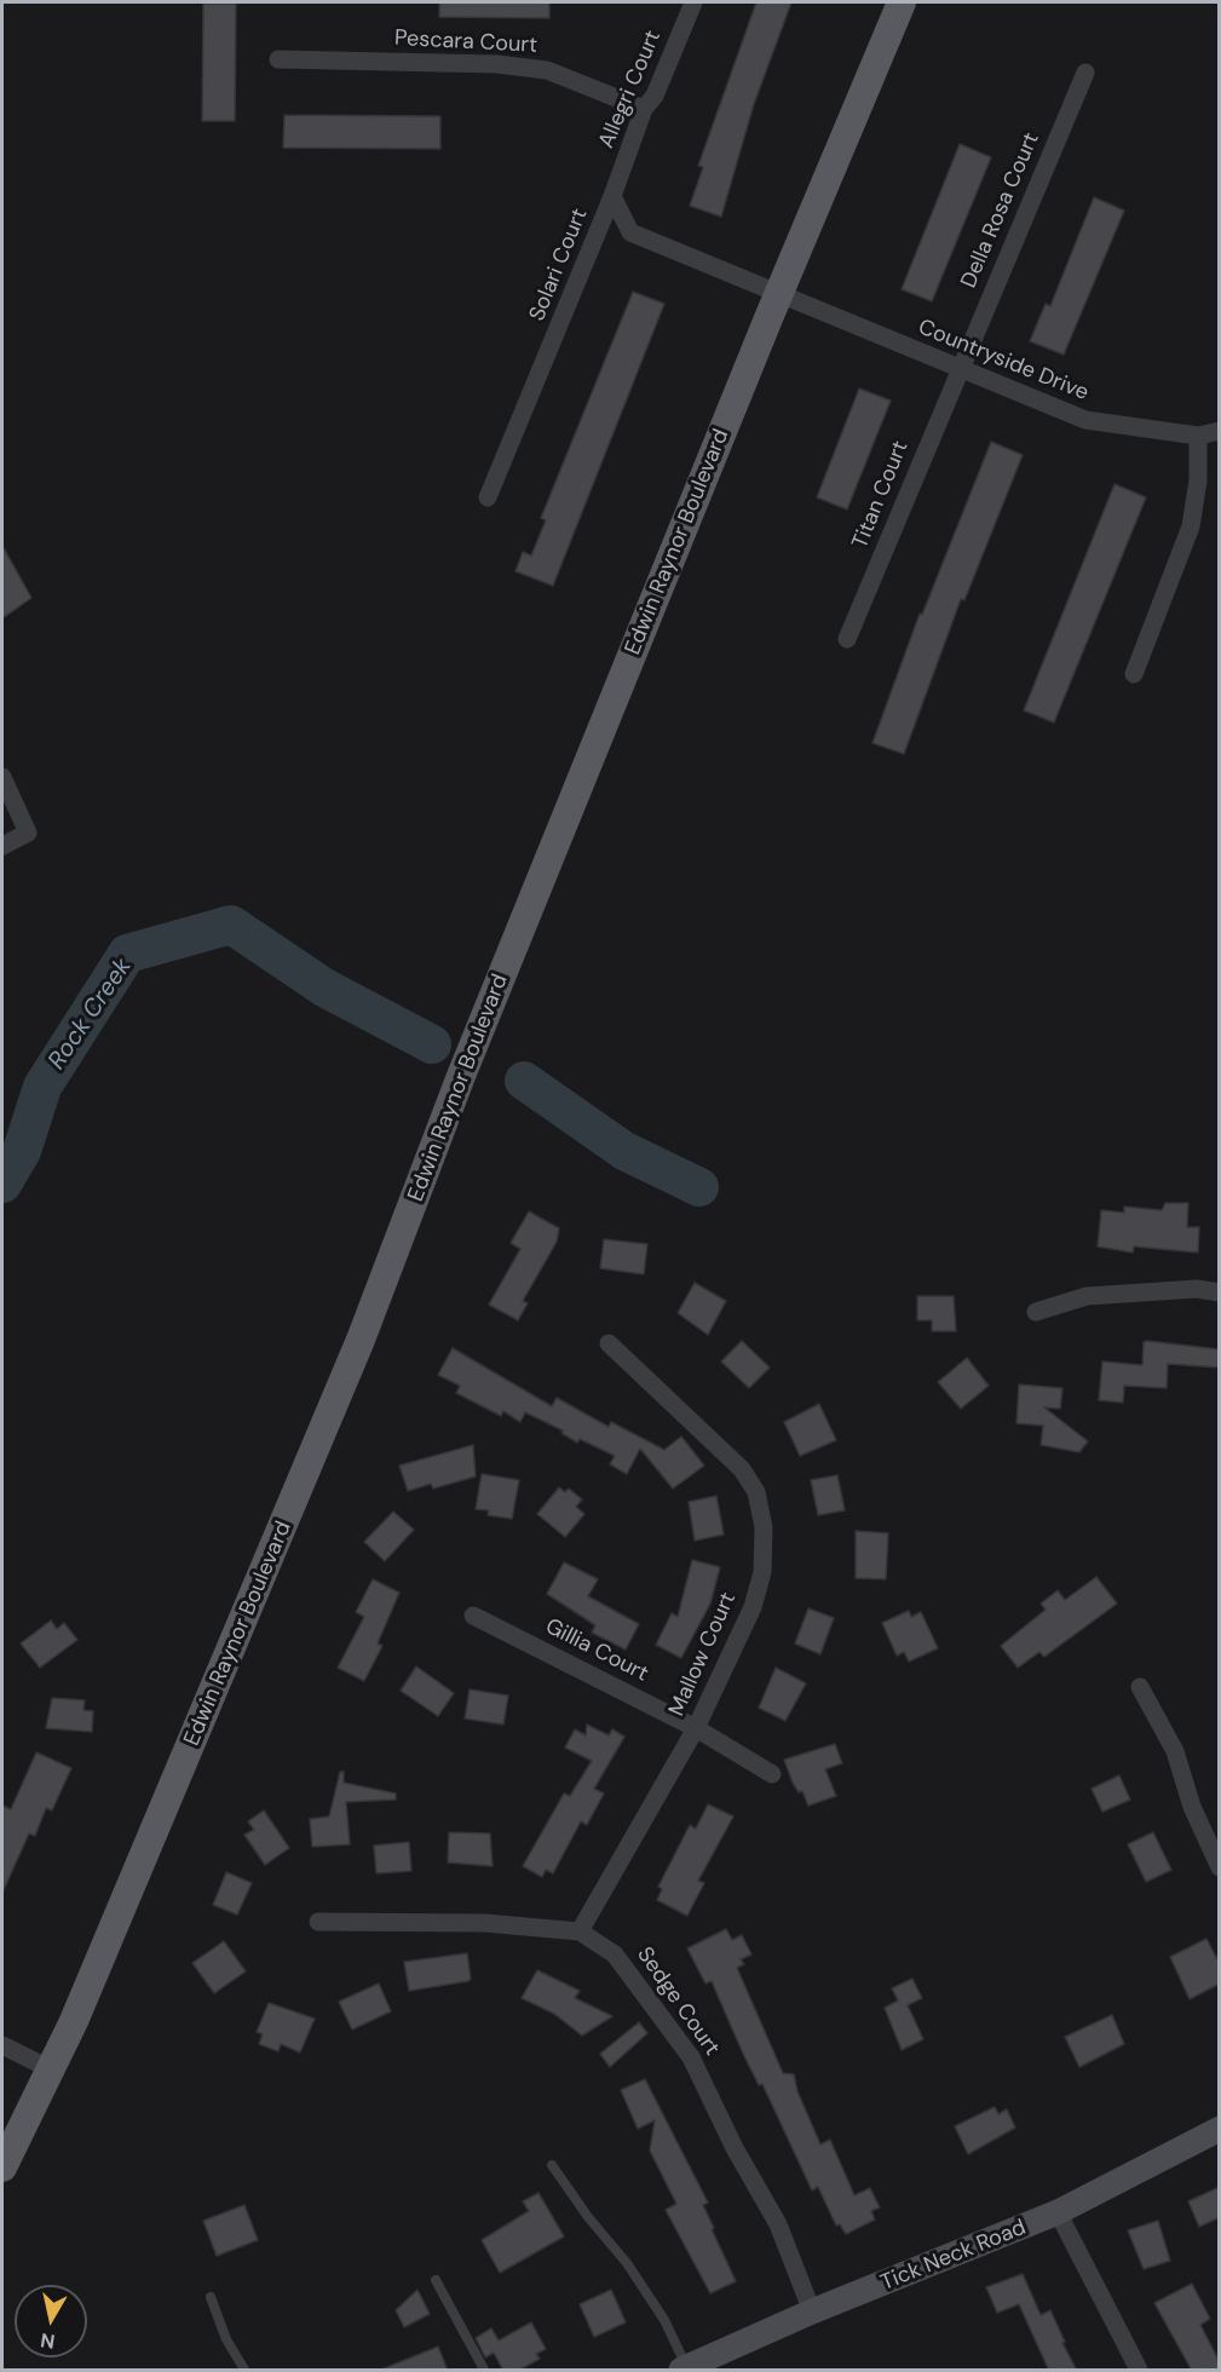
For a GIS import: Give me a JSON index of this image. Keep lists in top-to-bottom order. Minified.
{"streets":{"main road":["Edwin Raynor Boulevard"],"street":["Pescara Court","Allegri Court","Della Rosa Court","Solari Court","Countryside Drive","Titan Court","Gillia Court","Mallow Court","Sedge Court","Tick Neck Road"]},"crossings":[["Pescara Court","Allegri Court"],["Allegri Court","Solari Court"],["Della Rosa Court","Countryside Drive"],["Della Rosa Court","Titan Court"],["Solari Court","Countryside Drive"],["Solari Court","Edwin Raynor Boulevard"],["Countryside Drive","Titan Court"],["Countryside Drive","Edwin Raynor Boulevard"],["Gillia Court","Mallow Court"],["Mallow Court","Sedge Court"],["Sedge Court","Tick Neck Road"]],"water":["Rock Creek"],"north":"bottom"}
